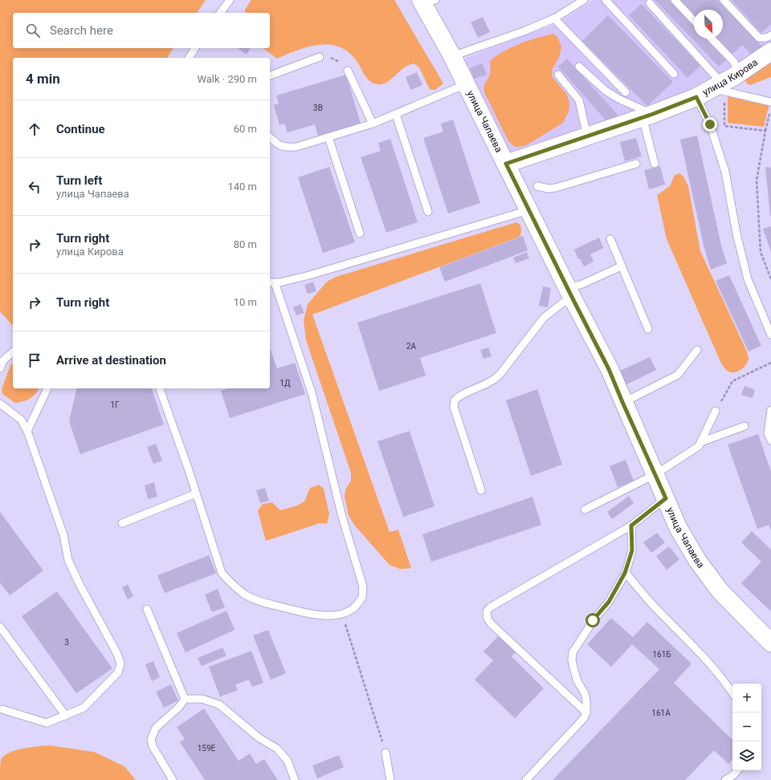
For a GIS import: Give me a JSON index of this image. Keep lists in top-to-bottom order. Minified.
{"streets":{"main road":["улица Кирова","улица Чапаева"]},"crossings":[["улица Кирова","улица Чапаева"]],"house_numbers":["3В","2А","1Д","1Г","3","161Б","161А","159Е"],"north":"bottom right","page":{"search":"Search here","heading":["4 min","Walk · 290 m"],"list":[["Continue","60 m"],["Turn left","улица Чапаева","140 m"],["Turn right","улица Кирова","80 m"],["Turn right","10 m"],"Arrive at destination"],"map_buttons":["+","−"]}}
